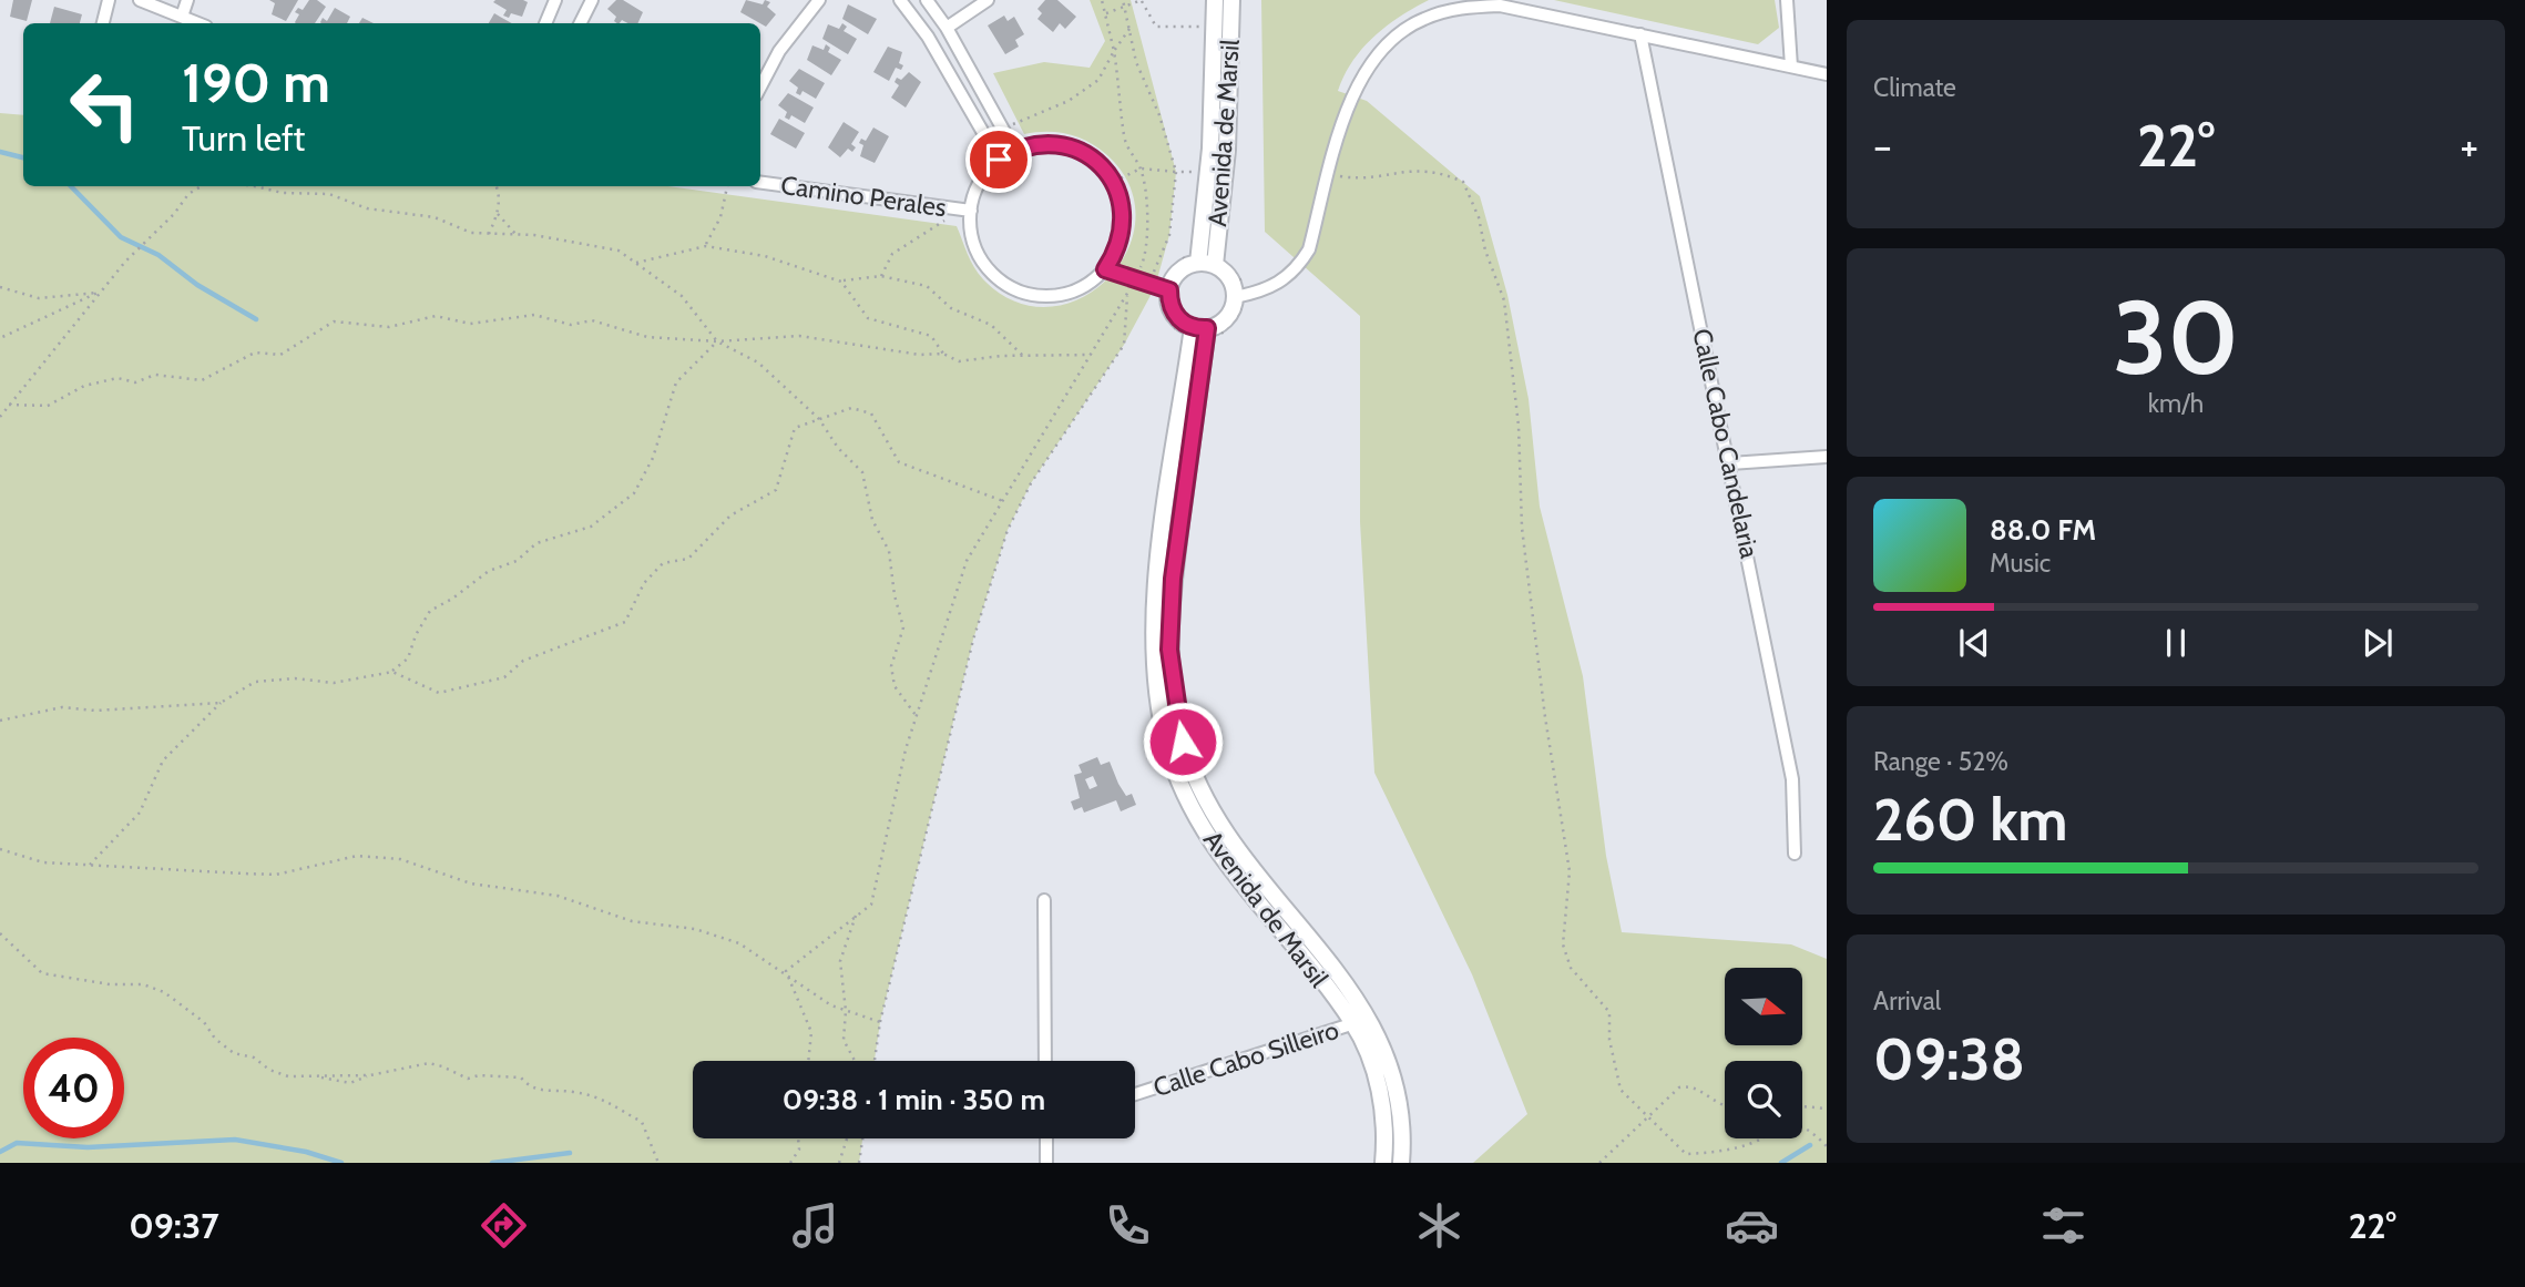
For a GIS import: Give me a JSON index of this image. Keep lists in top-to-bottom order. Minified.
{"streets":{"street":["Avenida de Marsil","Camino Perales","Calle Cabo Candelaria","Calle Cabo Silleiro"]},"crossings":[["Avenida de Marsil","Calle Cabo Silleiro"]],"north":"right","page":{"tile":["Climate",["30","km/h"],["Range · 52%","260 km"],["Arrival","09:38"]],"turn":["190 m","Turn left"],"heat":["−","22°","+"],"song":["88.0 FM","Music"],"limit":"40","trip":"09:38 · 1 min · 350 m","tabs":["09:37","22°"]}}
